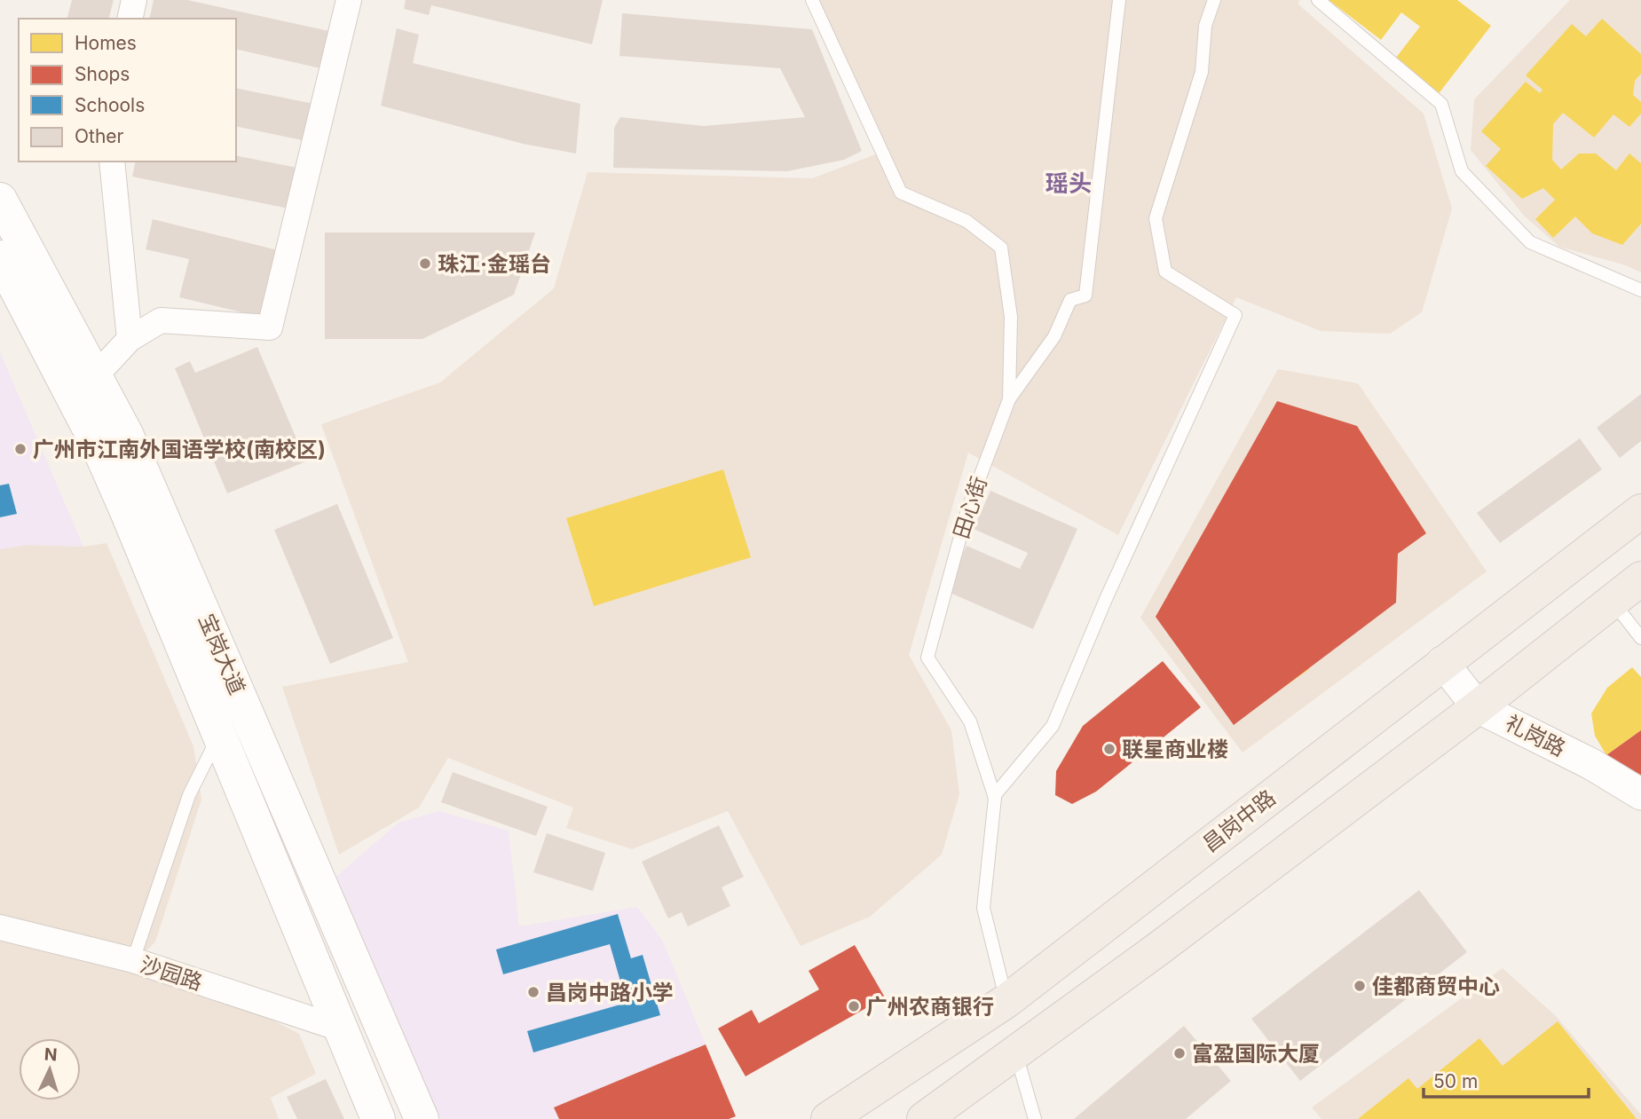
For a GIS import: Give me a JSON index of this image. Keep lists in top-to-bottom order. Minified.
{"streets":{"main road":["宝岗大道","昌岗中路"],"street":["礼岗路","沙园路"],"lane":["田心街"]},"crossings":[["田心街","昌岗中路"],["宝岗大道","沙园路"],["礼岗路","昌岗中路"]],"districts":["瑶头"],"places":["珠江·金瑶台","广州市江南外国语学校(南校区)","联星商业楼","佳都商贸中心","昌岗中路小学","广州农商银行","富盈国际大厦"],"legend":["Homes","Shops","Schools","Other"],"scale_bar":"50 m","north":"top"}
